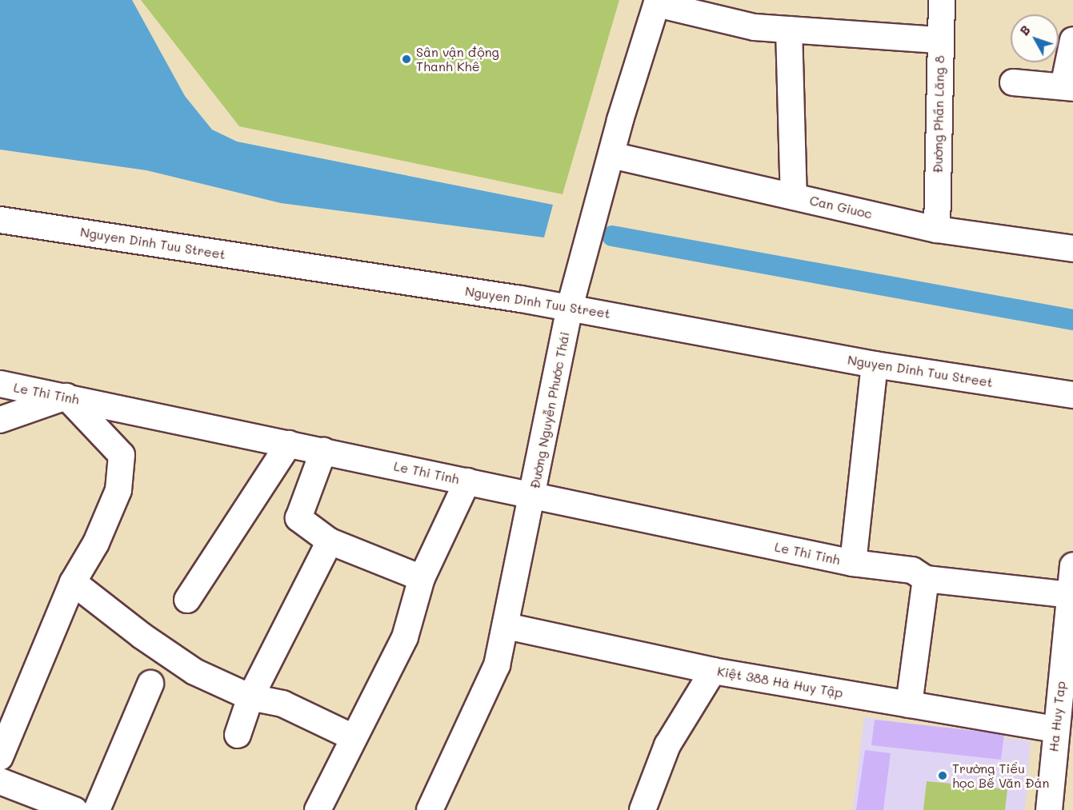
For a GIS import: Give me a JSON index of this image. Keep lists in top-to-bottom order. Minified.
{"streets":{"street":["Đường Phần Lăng 8","Can Giuoc","Nguyen Dinh Tuu Street","Le Thi Tinh","Đường Nguyễn Phước Thái","Kiệt 388 Hà Huy Tập","Ha Huy Tap"]},"crossings":[["Đường Phần Lăng 8","Can Giuoc"],["Đường Phần Lăng 8","Đường Nguyễn Phước Thái"],["Can Giuoc","Đường Nguyễn Phước Thái"],["Nguyen Dinh Tuu Street","Le Thi Tinh"],["Nguyen Dinh Tuu Street","Đường Nguyễn Phước Thái"],["Le Thi Tinh","Đường Nguyễn Phước Thái"],["Le Thi Tinh","Ha Huy Tap"],["Đường Nguyễn Phước Thái","Kiệt 388 Hà Huy Tập"],["Kiệt 388 Hà Huy Tập","Ha Huy Tap"]],"places":["Sân vận động Thanh Khê","Trường Tiểu học Bế Văn Đàn"],"north":"top left"}
